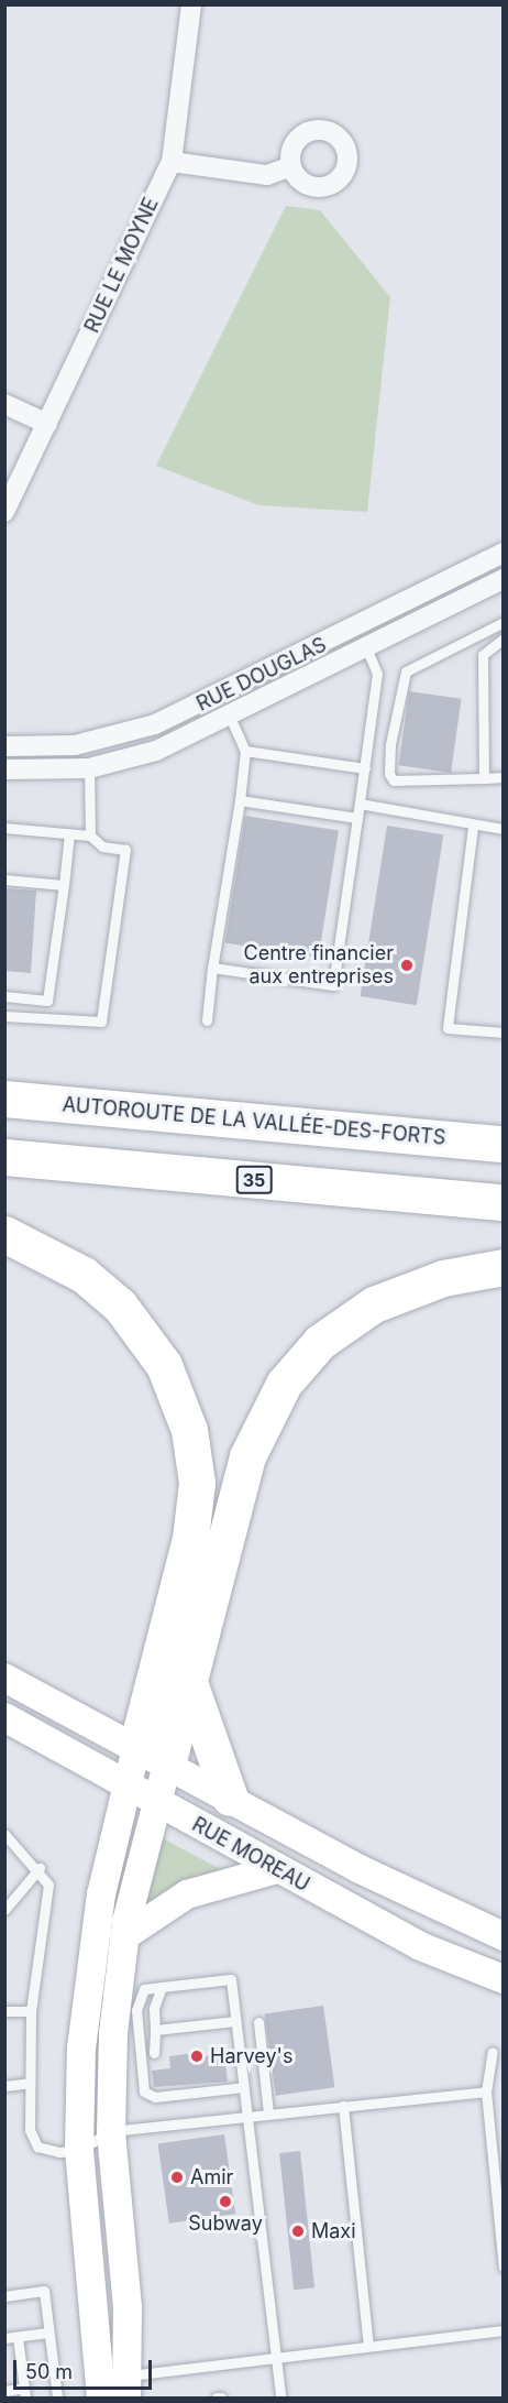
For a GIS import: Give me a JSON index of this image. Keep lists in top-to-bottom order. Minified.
{"streets":{"highway":["AUTOROUTE DE LA VALLÉE-DES-FORTS","35"],"street":["RUE LE MOYNE","RUE DOUGLAS","RUE MOREAU"]},"places":["Centre financier aux entreprises","Harvey's","Amir","Subway","Maxi"],"scale_bar":"50 m"}
